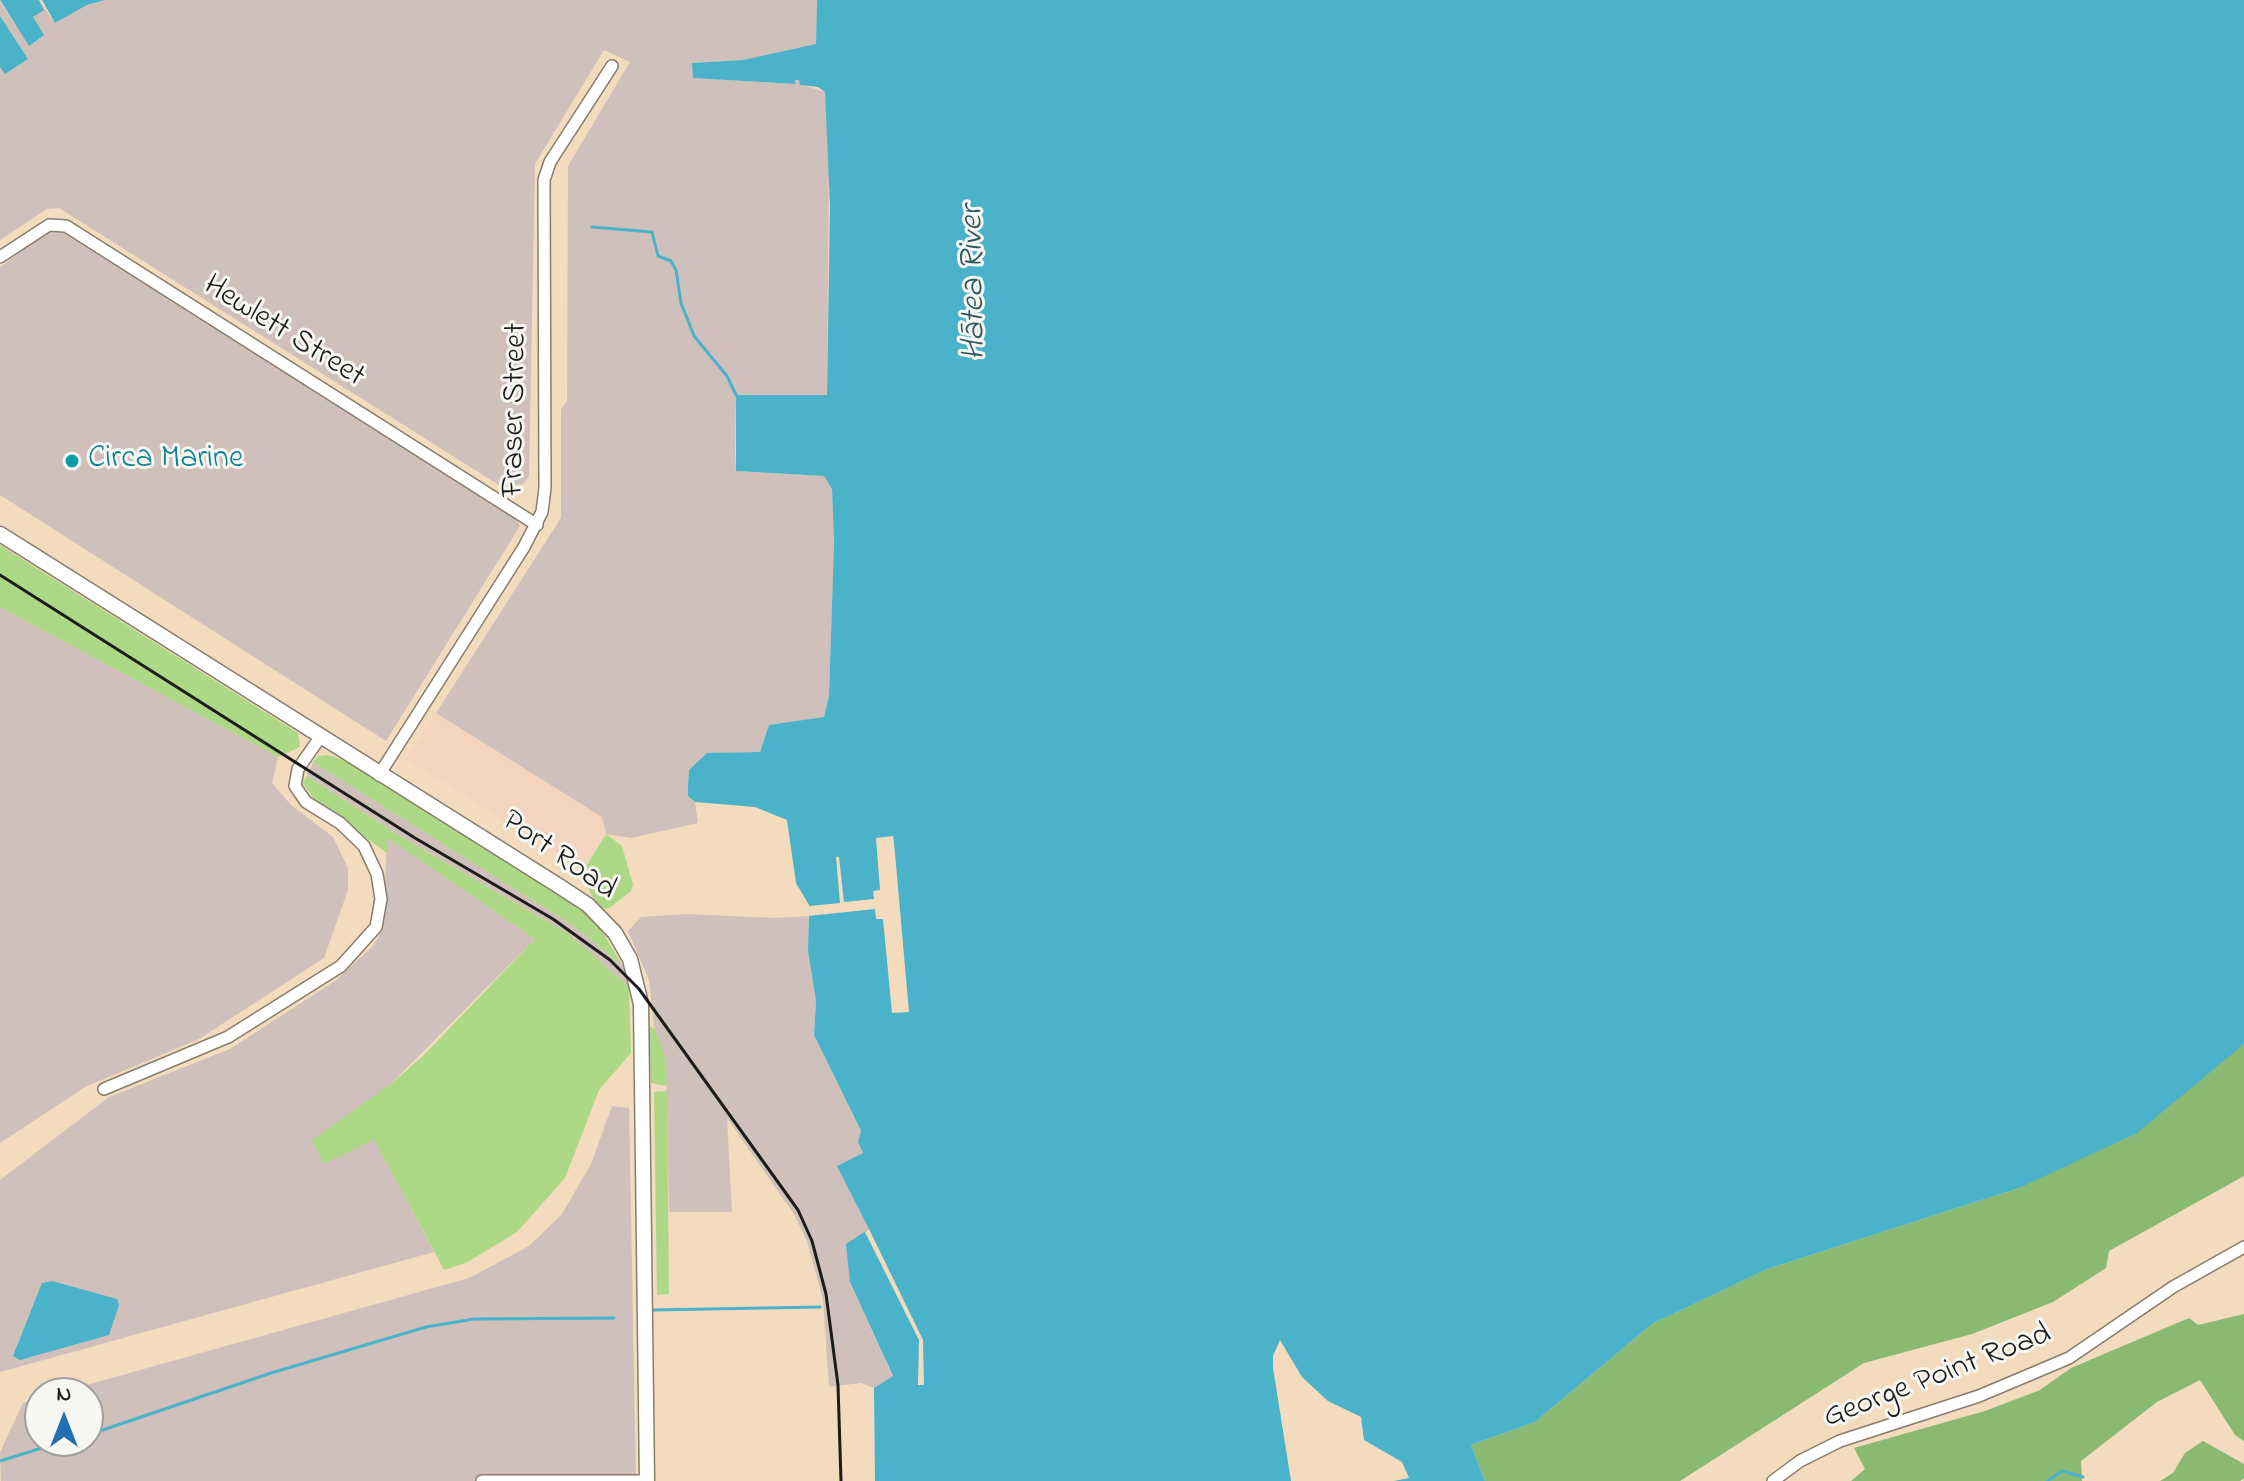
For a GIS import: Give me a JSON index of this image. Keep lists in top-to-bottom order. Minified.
{"streets":{"main road":["Port Road"],"street":["Hewlett Street","Fraser Street","George Point Road"]},"crossings":[["Hewlett Street","Fraser Street"],["Fraser Street","Port Road"]],"water":["Hātea River"],"places":["Circa Marine"],"north":"top"}
